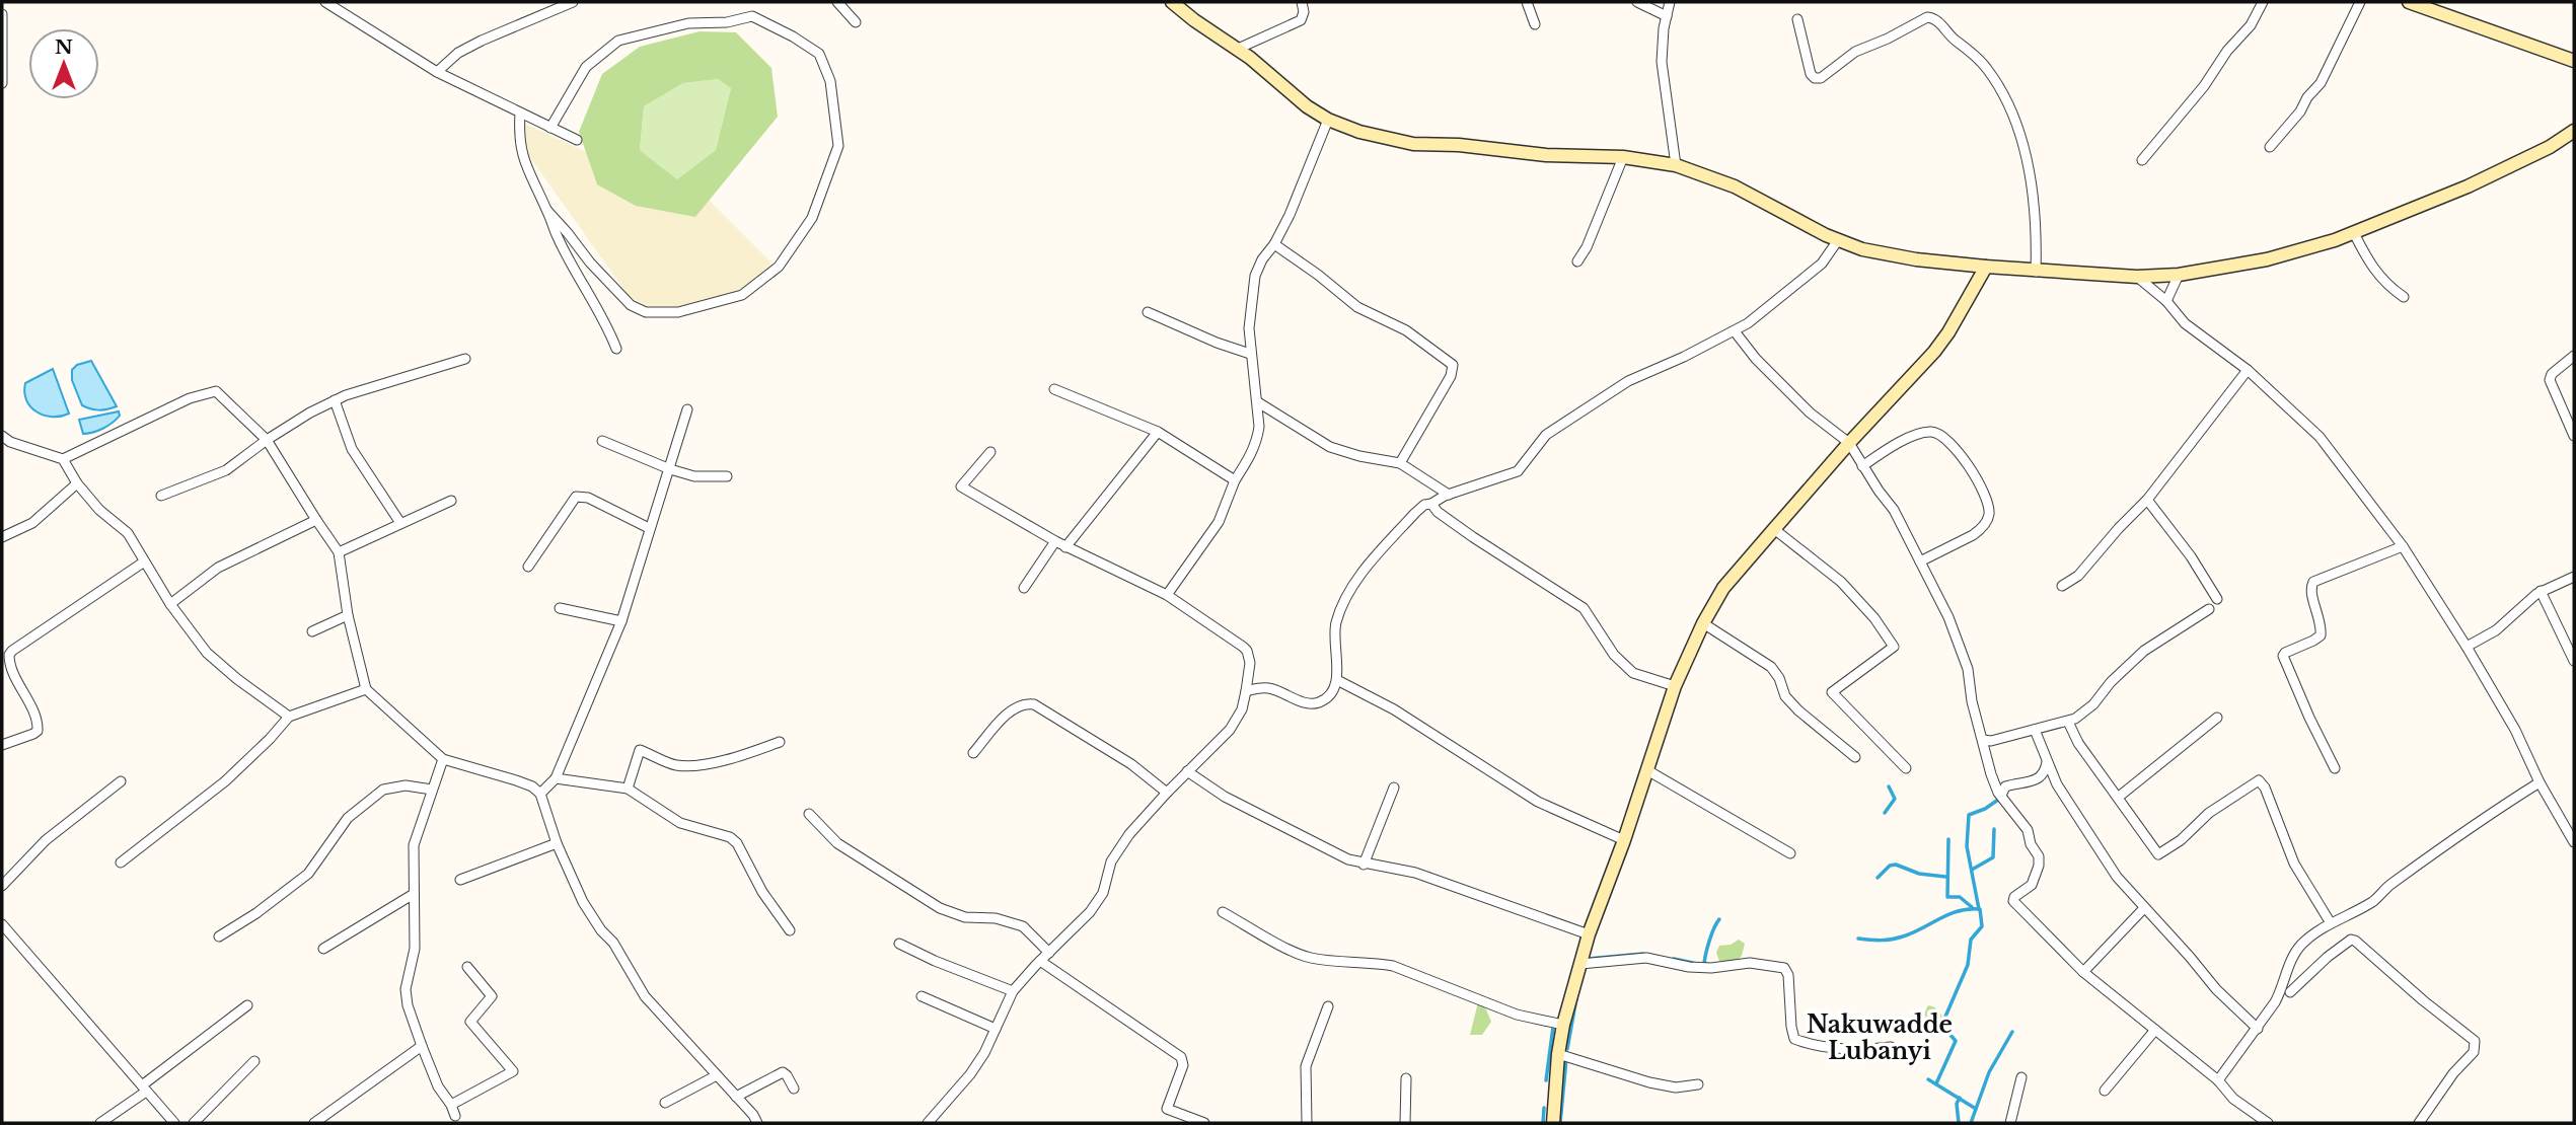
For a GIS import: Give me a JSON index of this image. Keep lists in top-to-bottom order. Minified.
{"districts":["Nakuwadde Lubanyi"],"north":"top"}
